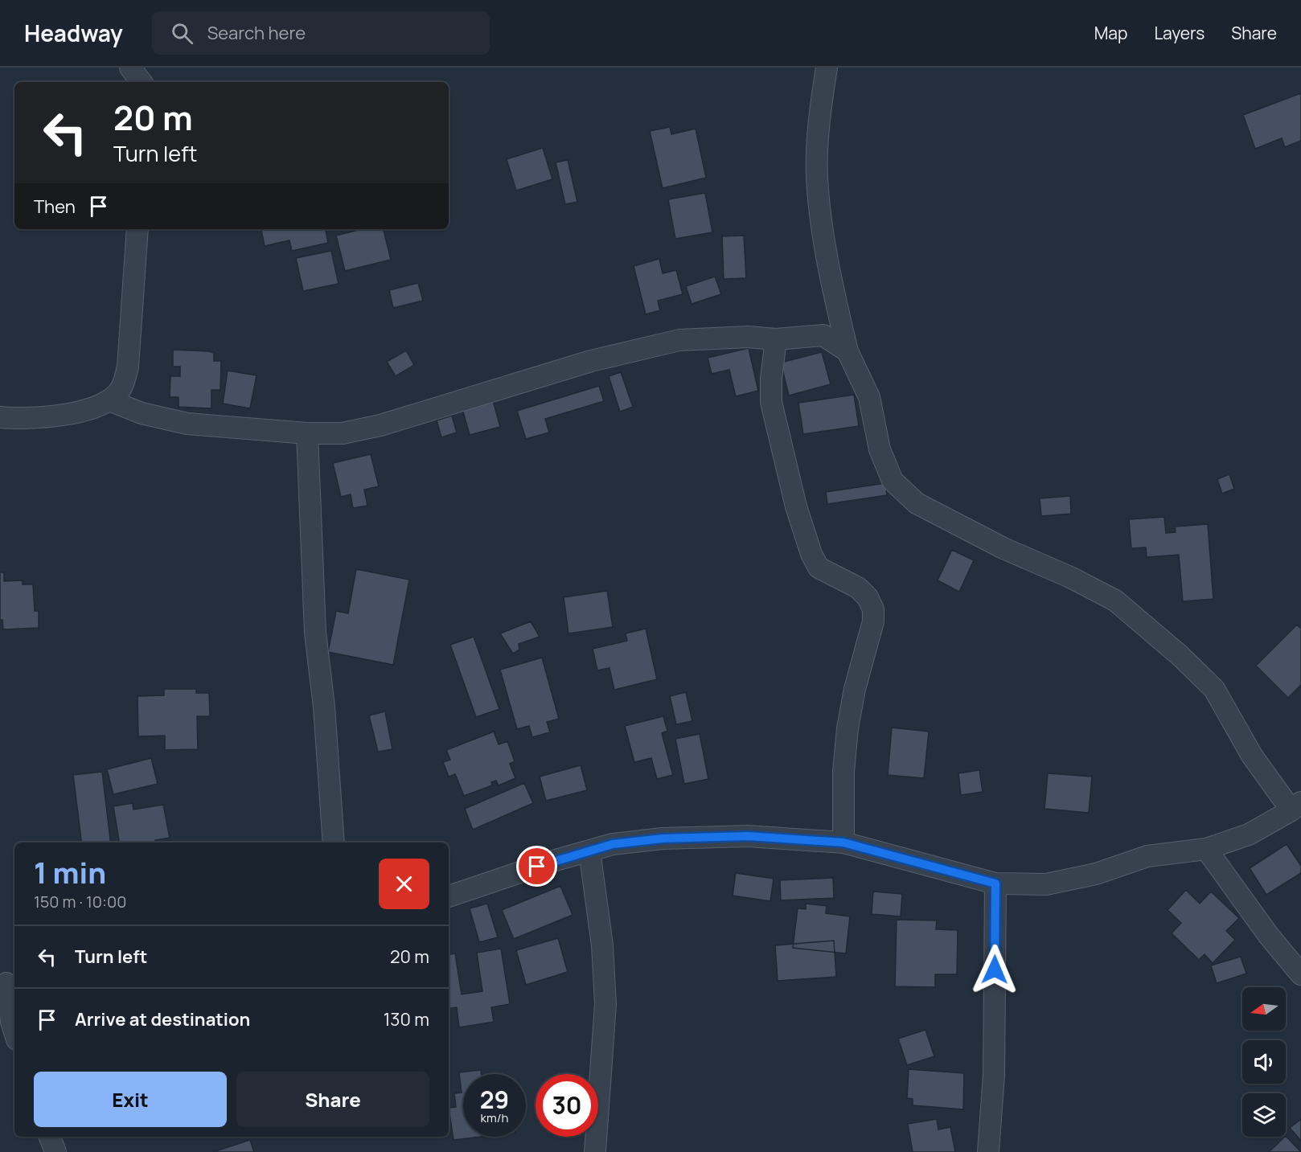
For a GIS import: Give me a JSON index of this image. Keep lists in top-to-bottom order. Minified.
{"north":"left","page":{"header":"Headway","search":"Search here","nav":["Map","Layers","Share"],"turn":["20 m","Turn left"],"then":"Then","heading":["1 min","150 m · 10:00"],"list":[{"name":"Turn left","value":"20 m"},{"name":"Arrive at destination","value":"130 m"}],"buttons":["Exit","Share"],"speed":"29 km/h","limit":"30"}}
